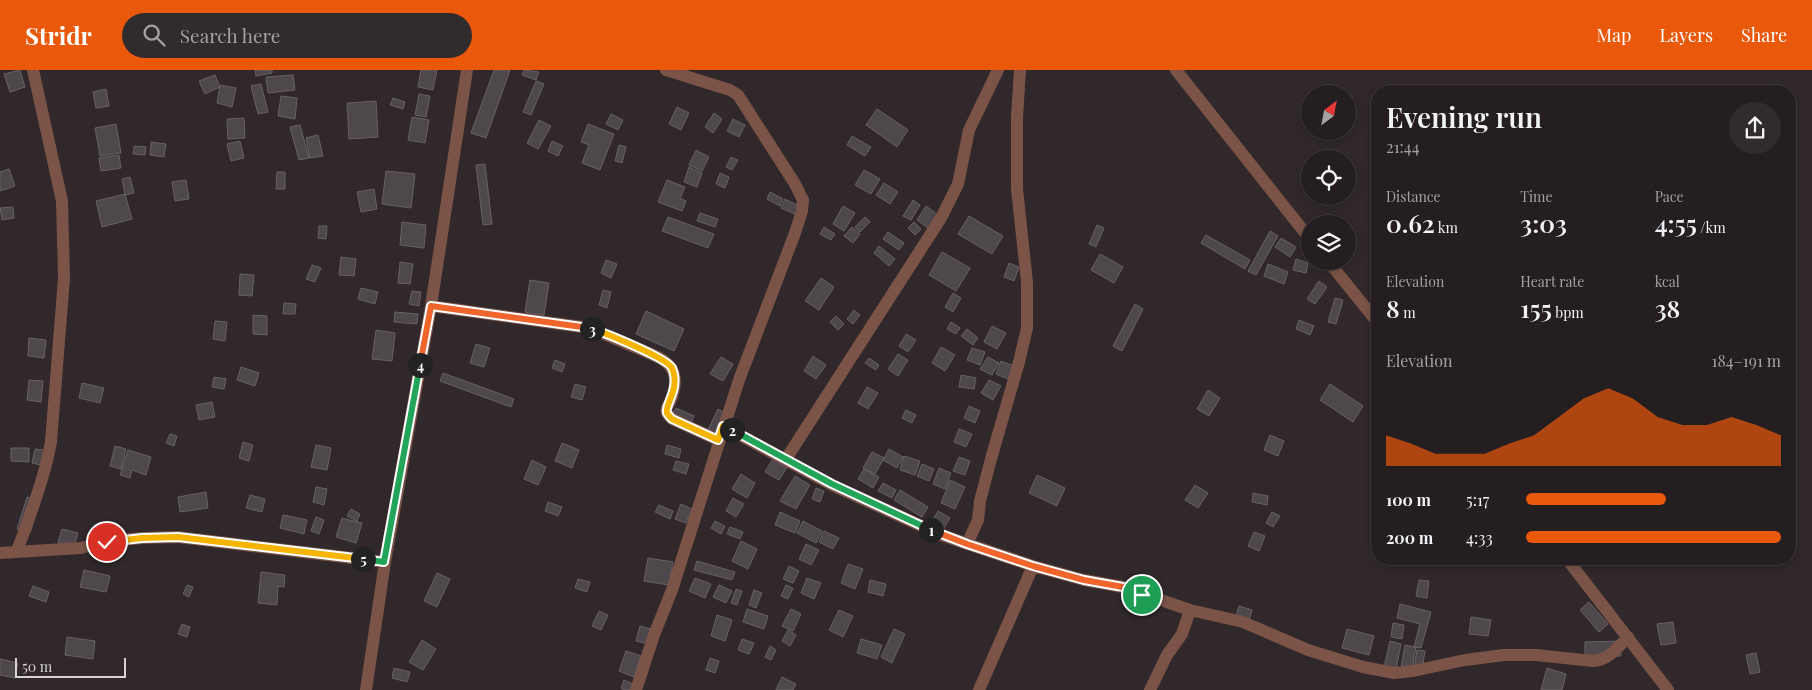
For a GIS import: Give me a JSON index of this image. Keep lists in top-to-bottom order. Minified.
{"scale_bar":"50 m","north":"top right","page":{"header":"Stridr","search":"Search here","nav":["Map","Layers","Share"],"heading":["Evening run","21:44"],"stats":[["Distance","0.62 km"],["Time","3:03"],["Pace","4:55 /km"],["Elevation","8 m"],["Heart rate","155 bpm"],["kcal","38"]],"pins":["3","4","2","1","5"],"chart":["Elevation","184–191 m"],"list":[{"name":"100 m","note":"5:17"},{"name":"200 m","note":"4:33"}],"scale":"50 m"}}
